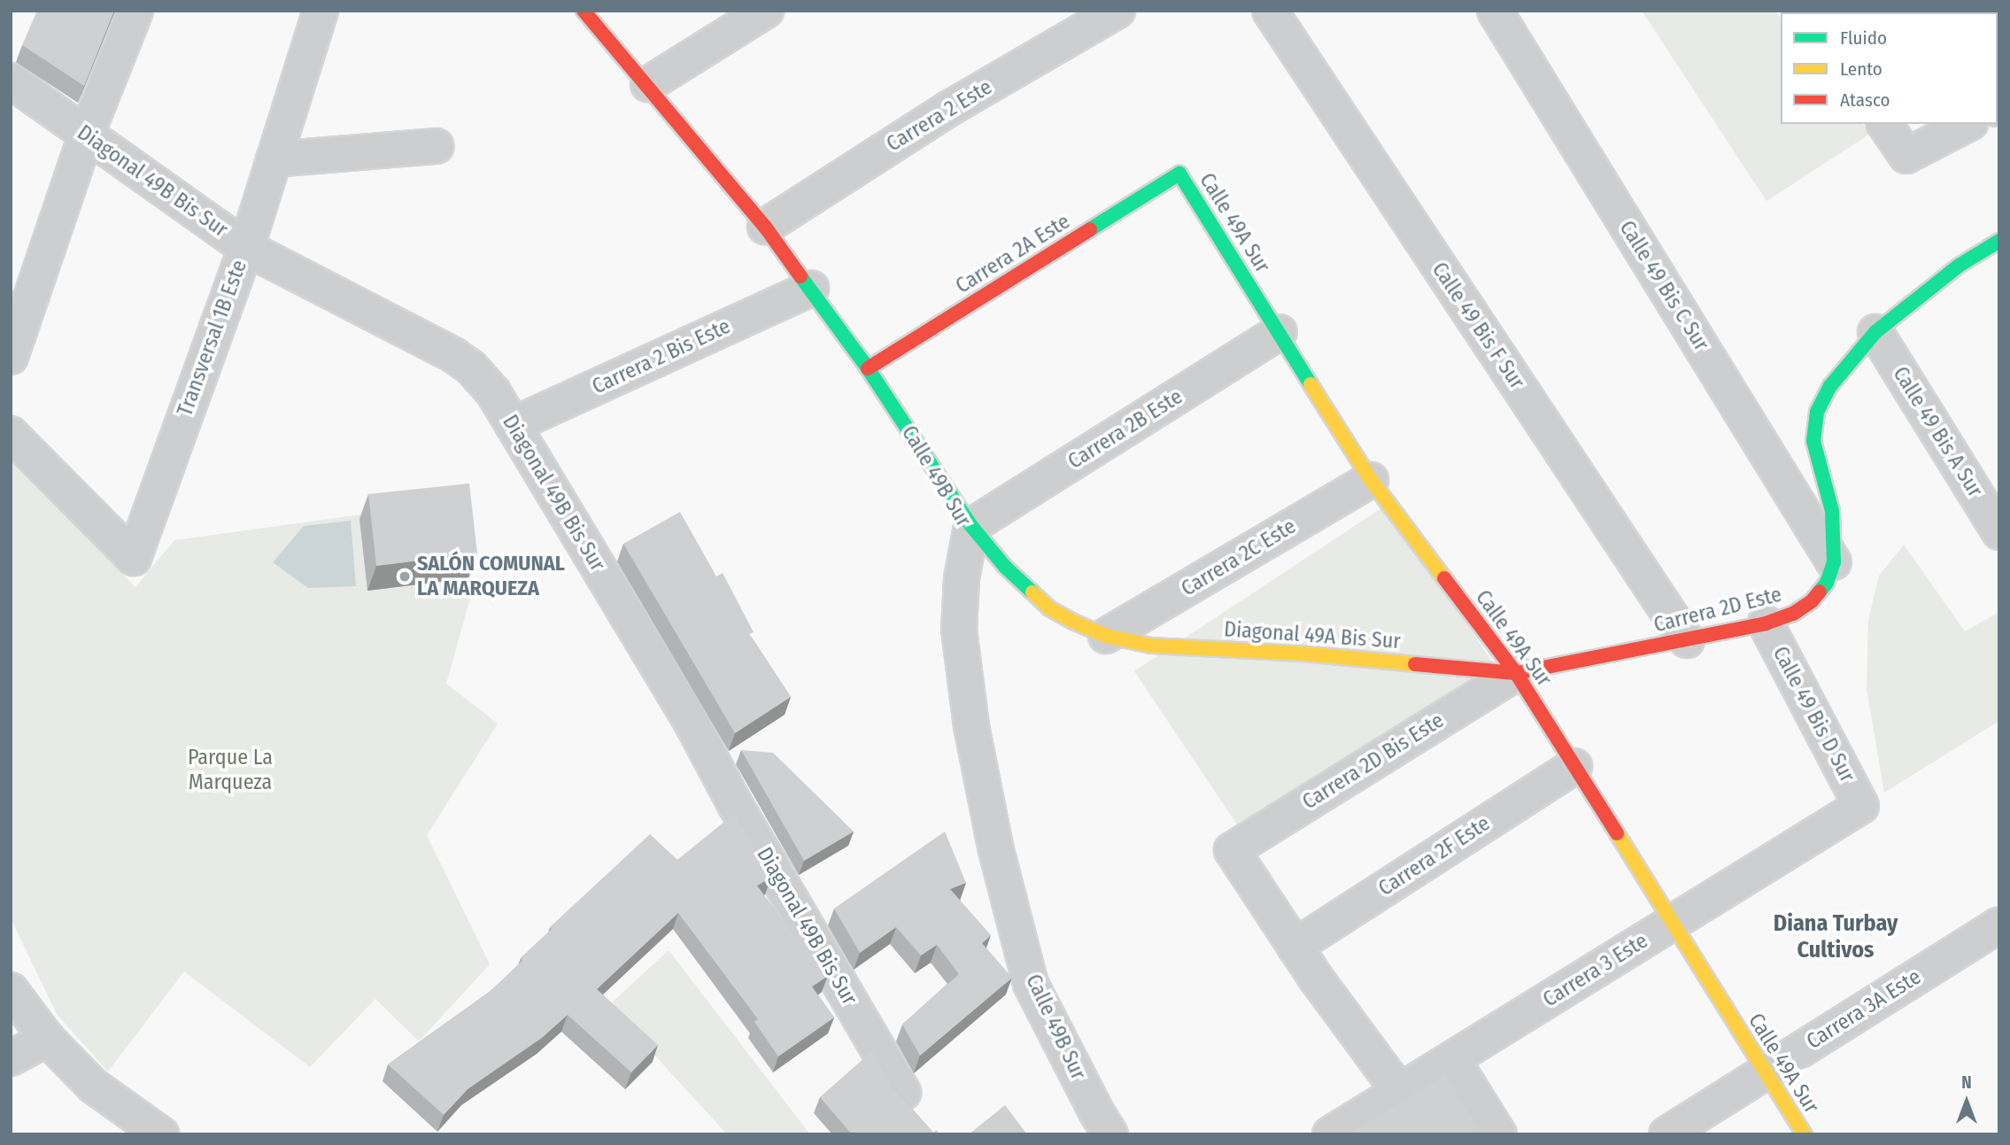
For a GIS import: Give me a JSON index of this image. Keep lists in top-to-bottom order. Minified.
{"streets":{"street":["Carrera 2 Este","Diagonal 49B Bis Sur","Calle 49A Sur","Carrera 2A Este","Calle 49 Bis C Sur","Calle 49 Bis F Sur","Transversal 1B Este","Carrera 2 Bis Este","Carrera 2B Este","Calle 49 Bis A Sur","Calle 49B Sur","Carrera 2C Este","Carrera 2D Este","Diagonal 49A Bis Sur","Calle 49 Bis D Sur","Carrera 2D Bis Este","Carrera 2F Este","Carrera 3 Este","Carrera 3A Este"]},"crossings":[["Carrera 2 Este","Calle 49B Sur"],["Diagonal 49B Bis Sur","Transversal 1B Este"],["Diagonal 49B Bis Sur","Carrera 2 Bis Este"],["Calle 49A Sur","Carrera 2A Este"],["Calle 49A Sur","Carrera 2B Este"],["Calle 49A Sur","Carrera 2C Este"],["Calle 49A Sur","Carrera 2D Este"],["Calle 49A Sur","Diagonal 49A Bis Sur"],["Calle 49A Sur","Carrera 2D Bis Este"],["Calle 49A Sur","Carrera 2F Este"],["Calle 49A Sur","Carrera 3 Este"],["Calle 49A Sur","Carrera 3A Este"],["Carrera 2A Este","Calle 49B Sur"],["Calle 49 Bis C Sur","Carrera 2D Este"],["Calle 49 Bis F Sur","Carrera 2D Este"],["Carrera 2 Bis Este","Calle 49B Sur"],["Carrera 2B Este","Calle 49B Sur"],["Carrera 2B Este","Diagonal 49A Bis Sur"],["Calle 49 Bis A Sur","Carrera 2D Este"],["Calle 49B Sur","Diagonal 49A Bis Sur"],["Carrera 2C Este","Diagonal 49A Bis Sur"],["Carrera 2D Este","Diagonal 49A Bis Sur"],["Carrera 2D Este","Calle 49 Bis D Sur"],["Carrera 2D Este","Carrera 2D Bis Este"],["Diagonal 49A Bis Sur","Carrera 2D Bis Este"],["Calle 49 Bis D Sur","Carrera 3 Este"],["Carrera 2D Bis Este","Carrera 2F Este"]],"districts":["Diana Turbay Cultivos"],"parks":["Parque La Marqueza"],"places":["SALÓN COMUNAL LA MARQUEZA"],"legend":["Fluido","Lento","Atasco"],"north":"top"}
